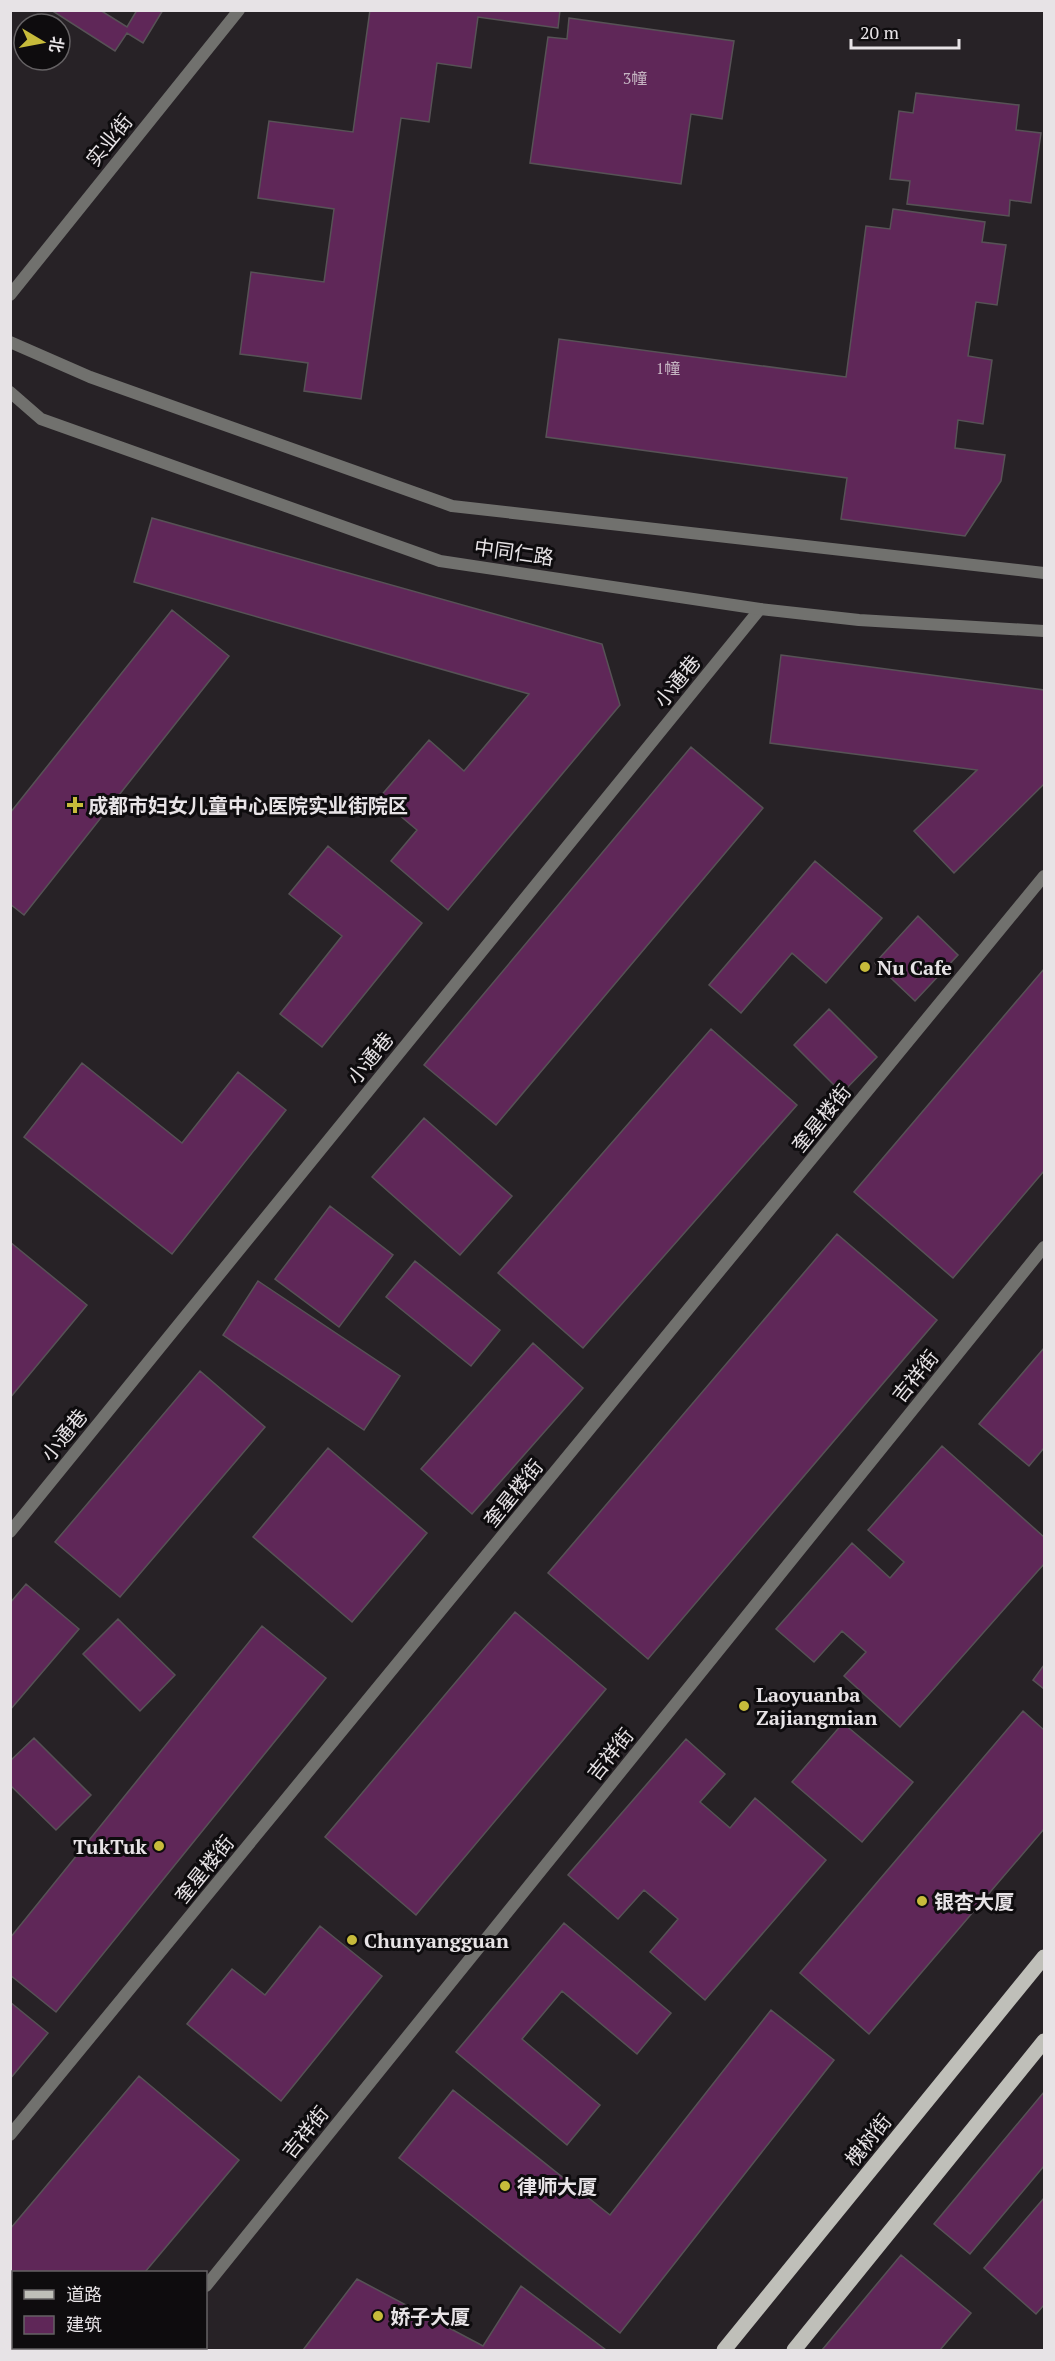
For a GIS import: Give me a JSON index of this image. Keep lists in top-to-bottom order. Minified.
{"streets":{"main road":["槐树街"],"street":["实业街","中同仁路","小通巷","奎星楼街","吉祥街"]},"crossings":[["中同仁路","小通巷"]],"places":{"health":["成都市妇女儿童中心医院实业街院区"],"other":["Nu Cafe","Laoyuanba Zajiangmian","TukTuk","银杏大厦","Chunyangguan","律师大厦","娇子大厦"]},"house_numbers":["3幢","1幢"],"legend":["道路","建筑"],"scale_bar":"20 m","north":"right"}
